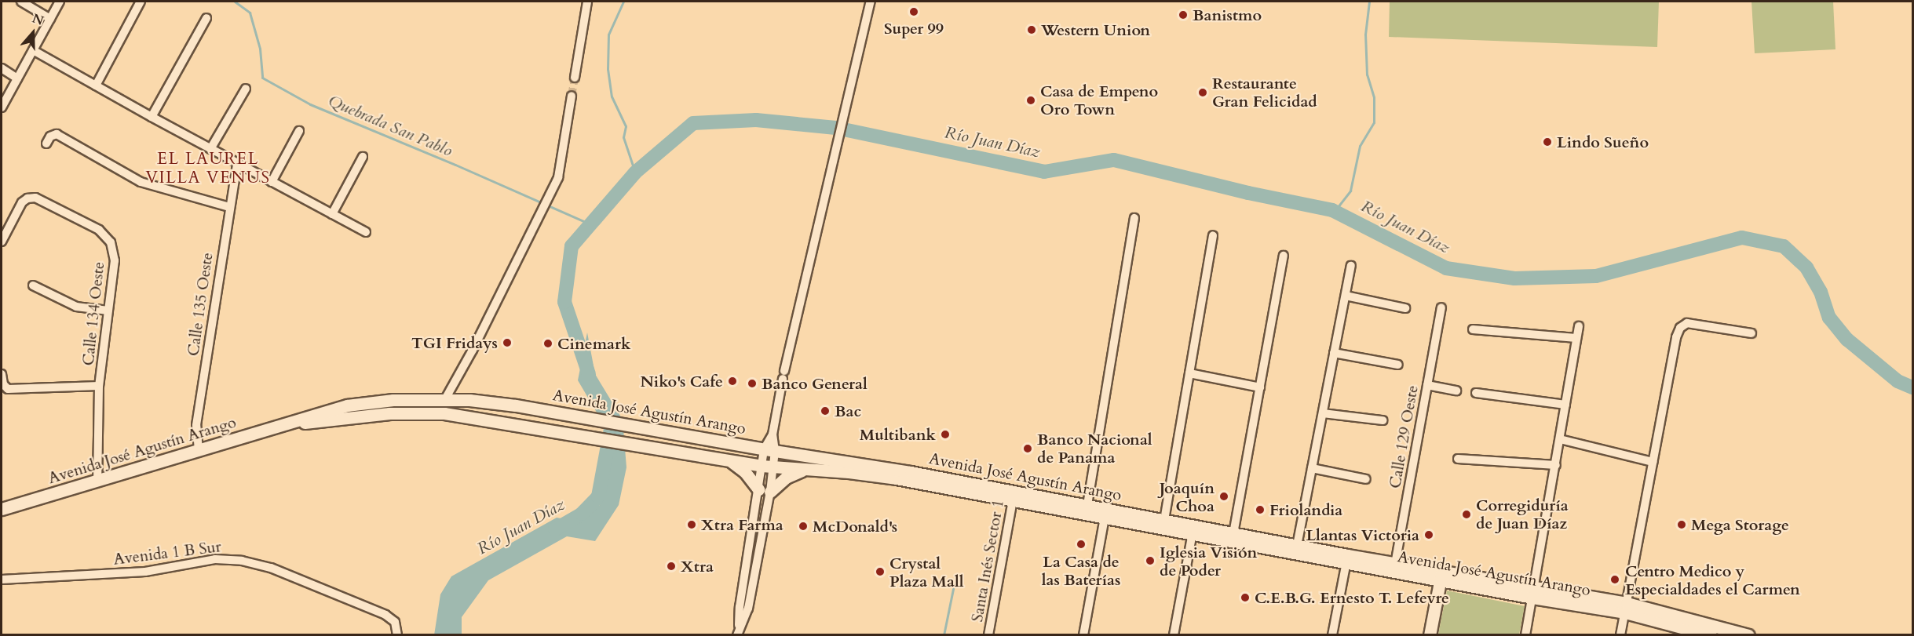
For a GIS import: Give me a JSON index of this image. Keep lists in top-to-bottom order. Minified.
{"streets":{"main road":["Avenida José Agustín Arango"],"street":["Calle 135 Oeste","Calle 134 Oeste","Calle 129 Oeste","Avenida 1 B Sur","Santa Inés Sector 1"]},"crossings":[["Calle 135 Oeste","Avenida José Agustín Arango"],["Calle 134 Oeste","Avenida José Agustín Arango"],["Avenida José Agustín Arango","Calle 129 Oeste"],["Avenida José Agustín Arango","Santa Inés Sector 1"]],"districts":["EL LAUREL VILLA VENUS"],"water":["Quebrada San Pablo","Río Juan Díaz"],"places":["Super 99","Banistmo","Western Union","Restaurante Gran Felicidad","Casa de Empeno Oro Town","Lindo Sueño","TGI Fridays","Cinemark","Niko's Cafe","Banco General","Bac","Multibank","Banco Nacional de Panama","Joaquín Choa","Friolandia","Corregiduría de Juan Díaz","Xtra Farma","Mega Storage","McDonald's","Llantas Victoria","La Casa de las Baterías","Iglesia Visión de Poder","Xtra","Crystal Plaza Mall","Centro Medico y Especialdades el Carmen","C.E.B.G. Ernesto T. Lefevre"],"north":"top"}
